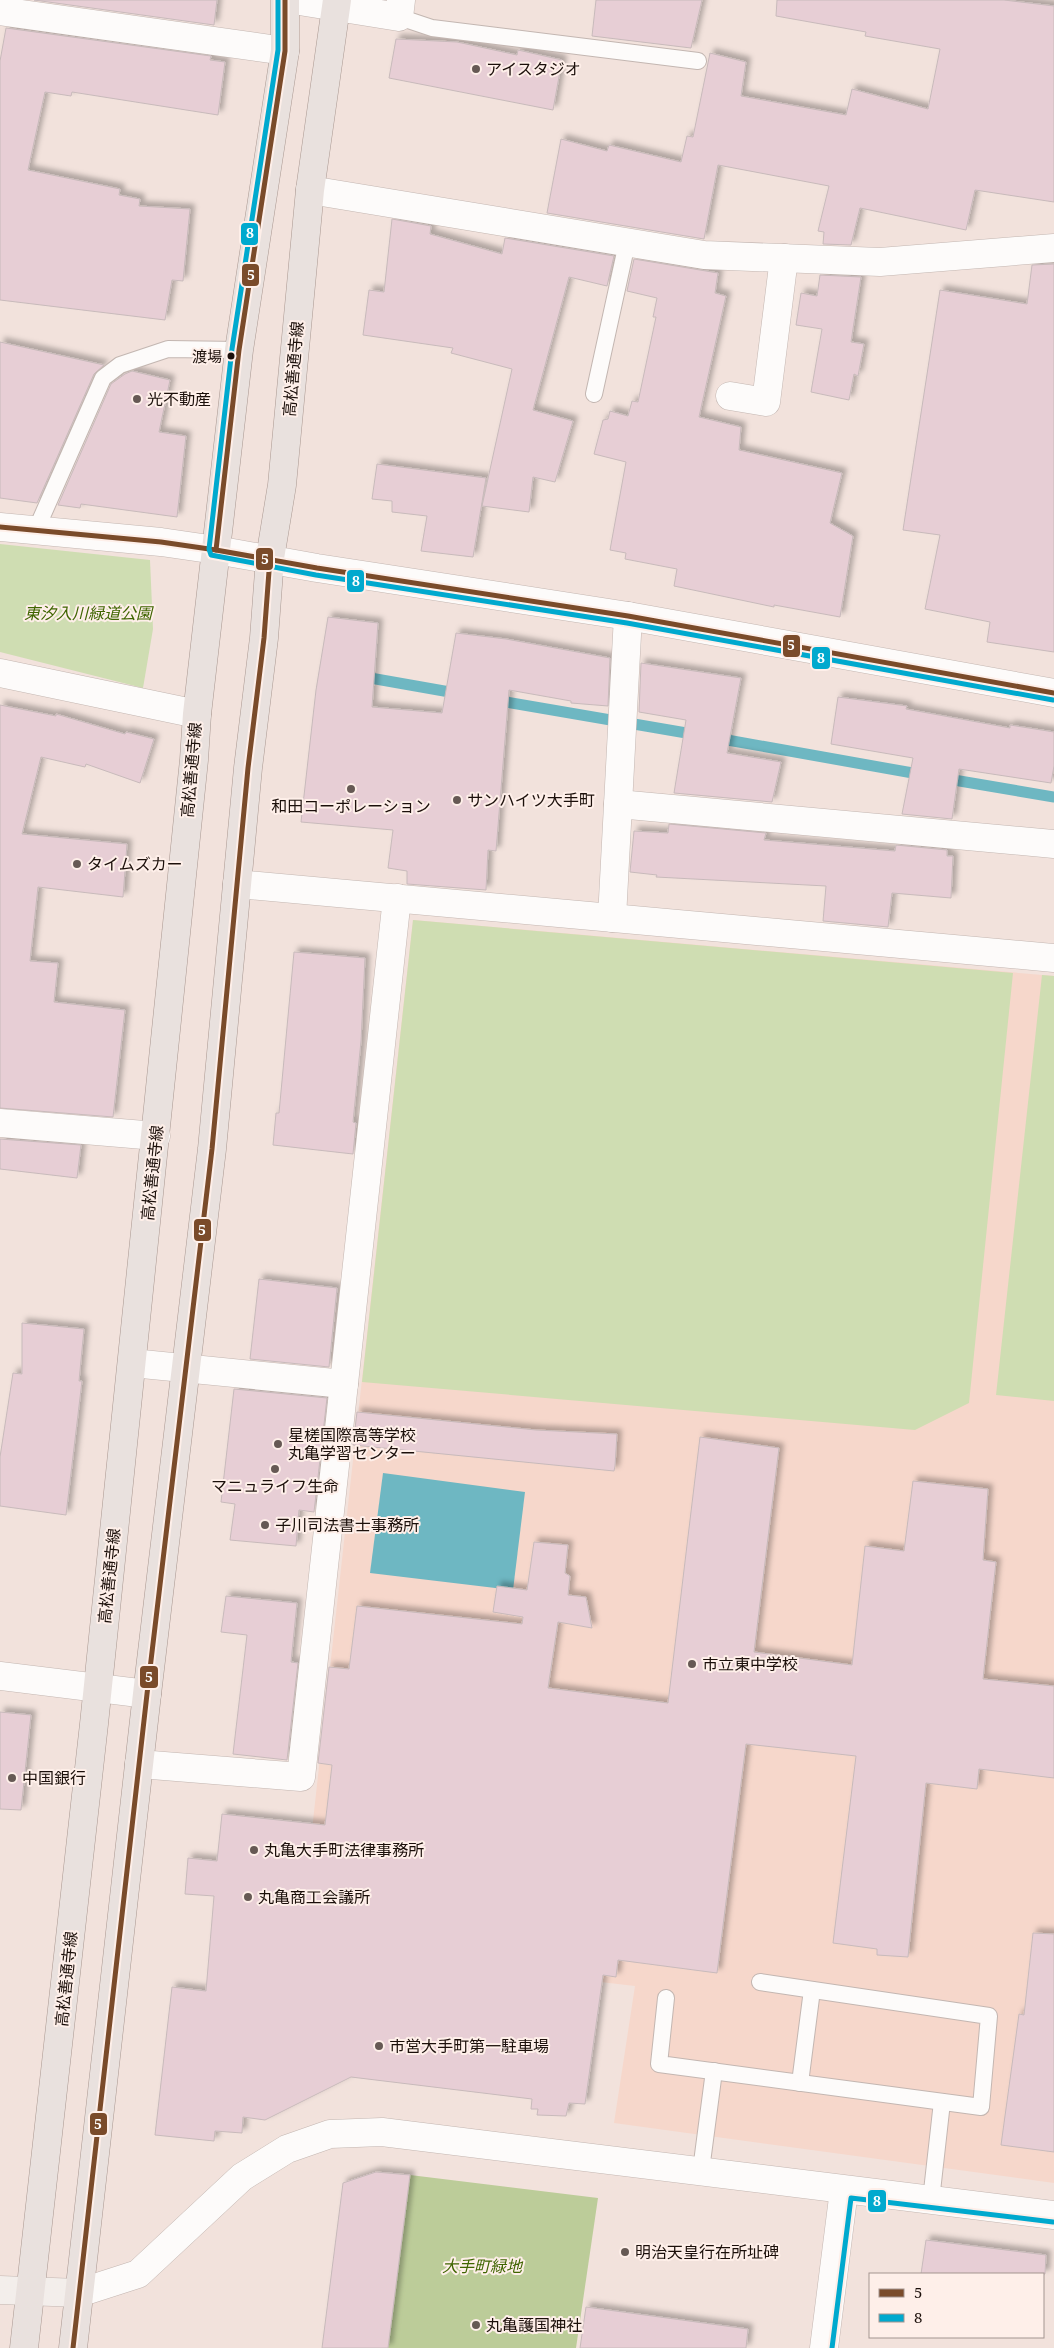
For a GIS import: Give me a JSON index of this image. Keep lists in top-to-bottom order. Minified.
{"streets":{"main road":["高松善通寺線"]},"parks":["東汐入川緑道公園","大手町緑地"],"places":["アイスタジオ","渡場","光不動産","和田コーポレーション","サンハイツ大手町","タイムズカー","星槎国際高等学校 丸亀学習センター","マニュライフ生命","子川司法書士事務所","市立東中学校","中国銀行","丸亀大手町法律事務所","丸亀商工会議所","市営大手町第一駐車場","明治天皇行在所址碑","丸亀護国神社"],"lines":["transit line 5","transit line 8"],"legend":["5","8"]}
